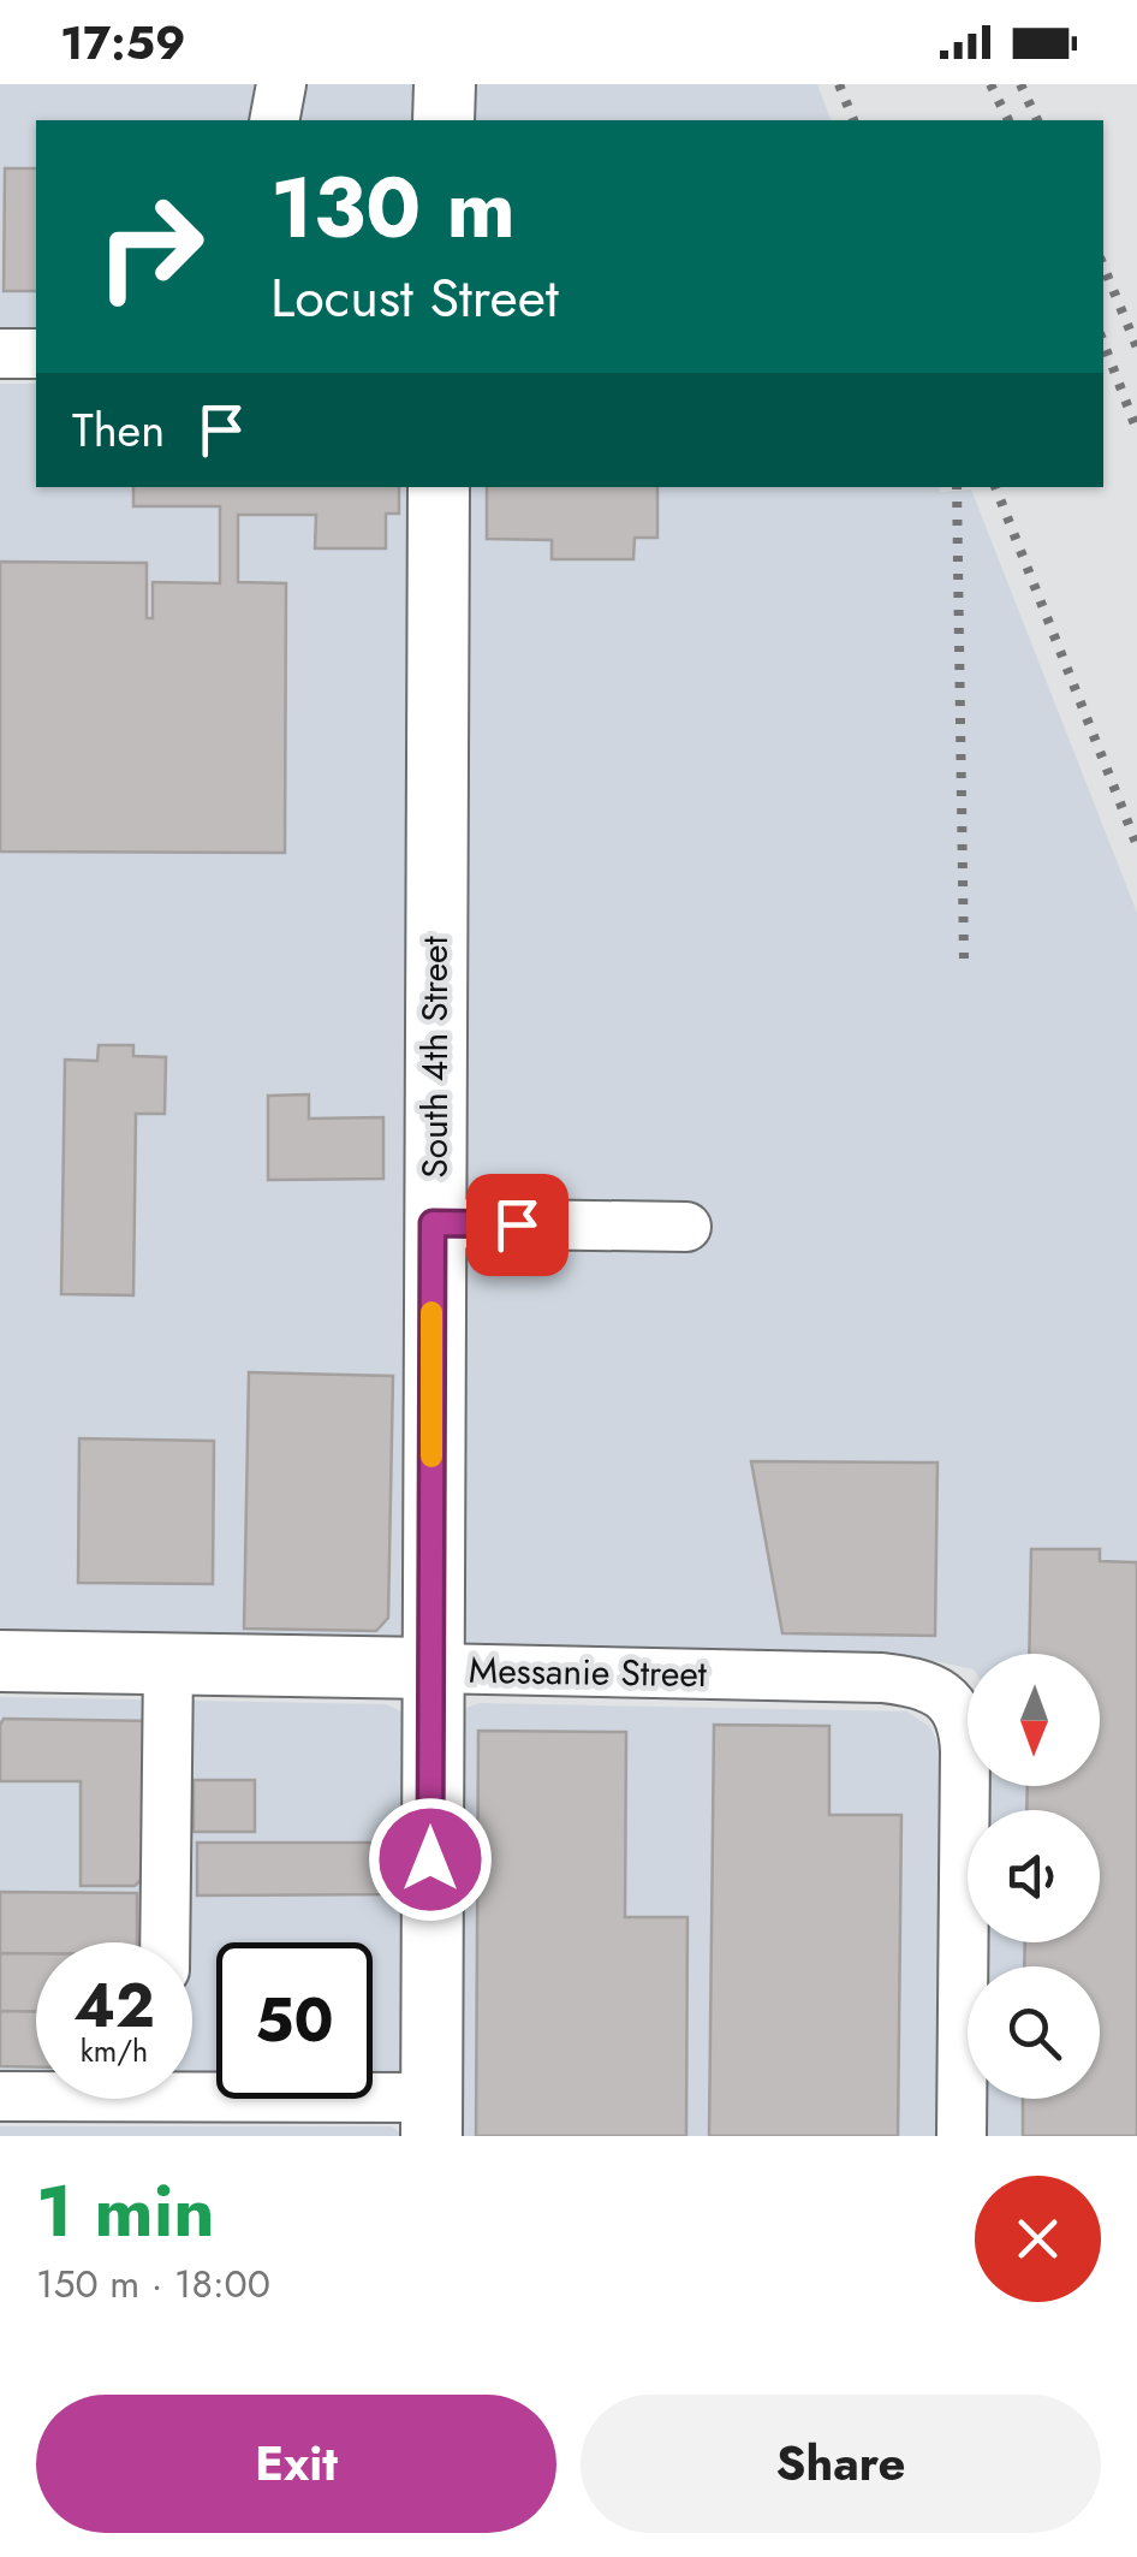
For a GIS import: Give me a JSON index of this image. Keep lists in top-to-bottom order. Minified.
{"streets":{"main road":["South 4th Street","Messanie Street"]},"crossings":[["South 4th Street","Messanie Street"]],"north":"bottom","page":{"status":"17:59","turn":["130 m","Locust Street"],"then":"Then","speed":"42 km/h","limit":"50","heading":["1 min","150 m · 18:00"],"buttons":["Exit","Share"]}}
